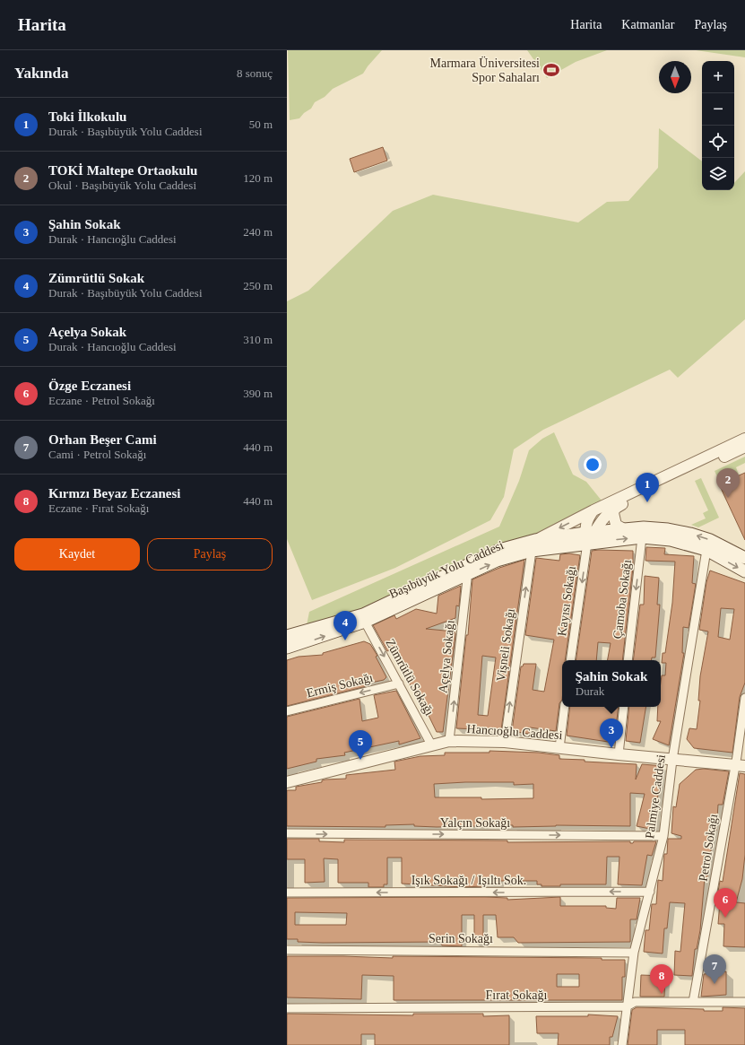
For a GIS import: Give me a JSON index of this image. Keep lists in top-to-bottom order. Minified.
{"streets":{"main road":["Başıbüyük Yolu Caddesi"],"street":["Çamoba Sokağı","Kayısı Sokağı","Vişneli Sokağı","Açelya Sokağı","Zümrütlü Sokağı","Ermiş Sokağı","Hancıoğlu Caddesi","Palmiye Caddesi","Yalçın Sokağı","Petrol Sokağı","Işık Sokağı / Işıltı Sok.","Serin Sokağı","Fırat Sokağı"]},"crossings":[["Başıbüyük Yolu Caddesi","Çamoba Sokağı"],["Başıbüyük Yolu Caddesi","Kayısı Sokağı"],["Başıbüyük Yolu Caddesi","Vişneli Sokağı"],["Başıbüyük Yolu Caddesi","Açelya Sokağı"],["Başıbüyük Yolu Caddesi","Zümrütlü Sokağı"],["Başıbüyük Yolu Caddesi","Palmiye Caddesi"],["Vişneli Sokağı","Hancıoğlu Caddesi"],["Açelya Sokağı","Hancıoğlu Caddesi"],["Zümrütlü Sokağı","Ermiş Sokağı"],["Zümrütlü Sokağı","Hancıoğlu Caddesi"],["Hancıoğlu Caddesi","Palmiye Caddesi"],["Hancıoğlu Caddesi","Petrol Sokağı"],["Palmiye Caddesi","Yalçın Sokağı"],["Palmiye Caddesi","Işık Sokağı / Işıltı Sok."],["Palmiye Caddesi","Serin Sokağı"],["Palmiye Caddesi","Fırat Sokağı"],["Petrol Sokağı","Fırat Sokağı"]],"one_way":["Çamoba Sokağı","Kayısı Sokağı","Vişneli Sokağı","Açelya Sokağı","Zümrütlü Sokağı","Ermiş Sokağı","Yalçın Sokağı","Işık Sokağı / Işıltı Sok."],"places":{"sports":["Marmara Üniversitesi Spor Sahaları"]},"north":"bottom","page":{"header":"Harita","nav":["Harita","Katmanlar","Paylaş"],"heading":["Yakında","8 sonuç"],"map_buttons":["+","−"],"list":[{"mark":"1","name":"Toki İlkokulu","note":"Durak · Başıbüyük Yolu Caddesi","value":"50 m"},{"mark":"2","name":"TOKİ Maltepe Ortaokulu","note":"Okul · Başıbüyük Yolu Caddesi","value":"120 m"},{"mark":"3","name":"Şahin Sokak","note":"Durak · Hancıoğlu Caddesi","value":"240 m"},{"mark":"4","name":"Zümrütlü Sokak","note":"Durak · Başıbüyük Yolu Caddesi","value":"250 m"},{"mark":"5","name":"Açelya Sokak","note":"Durak · Hancıoğlu Caddesi","value":"310 m"},{"mark":"6","name":"Özge Eczanesi","note":"Eczane · Petrol Sokağı","value":"390 m"},{"mark":"7","name":"Orhan Beşer Cami","note":"Cami · Petrol Sokağı","value":"440 m"},{"mark":"8","name":"Kırmzı Beyaz Eczanesi","note":"Eczane · Fırat Sokağı","value":"440 m"}],"pins":["2","1","4","3","5","6","7","8"],"buttons":["Kaydet","Paylaş"],"popup":["Şahin Sokak","Durak"]}}
